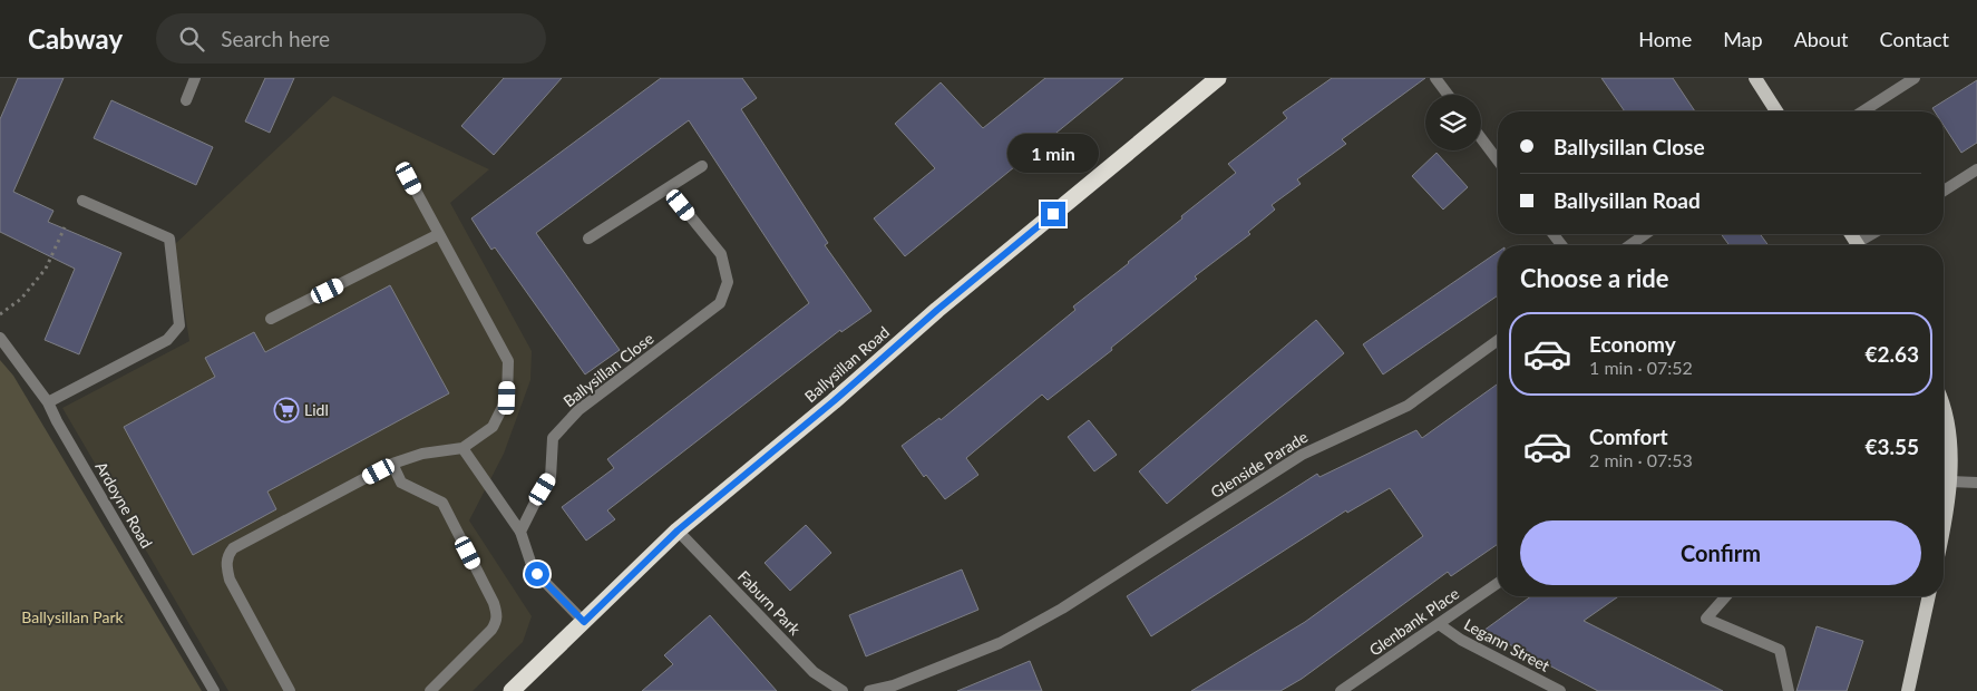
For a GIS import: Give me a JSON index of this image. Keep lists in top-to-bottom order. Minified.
{"streets":{"highway":["Ballysillan Road"],"street":["Ballysillan Close","Glenside Parade","Ardoyne Road","Faburn Park","Glenbank Place","Legann Street"]},"crossings":[["Ballysillan Road","Faburn Park"],["Glenbank Place","Legann Street"]],"parks":["Ballysillan Park"],"places":{"supermarket":["Lidl"]},"page":{"header":"Cabway","search":"Search here","nav":["Home","Map","About","Contact"],"banner":["Ballysillan Close","Ballysillan Road"],"bubble":"1 min","heading":"Choose a ride","list":[{"name":"Economy","note":"1 min · 07:52","value":"€2.63"},{"name":"Comfort","note":"2 min · 07:53","value":"€3.55"}],"buttons":"Confirm"}}
